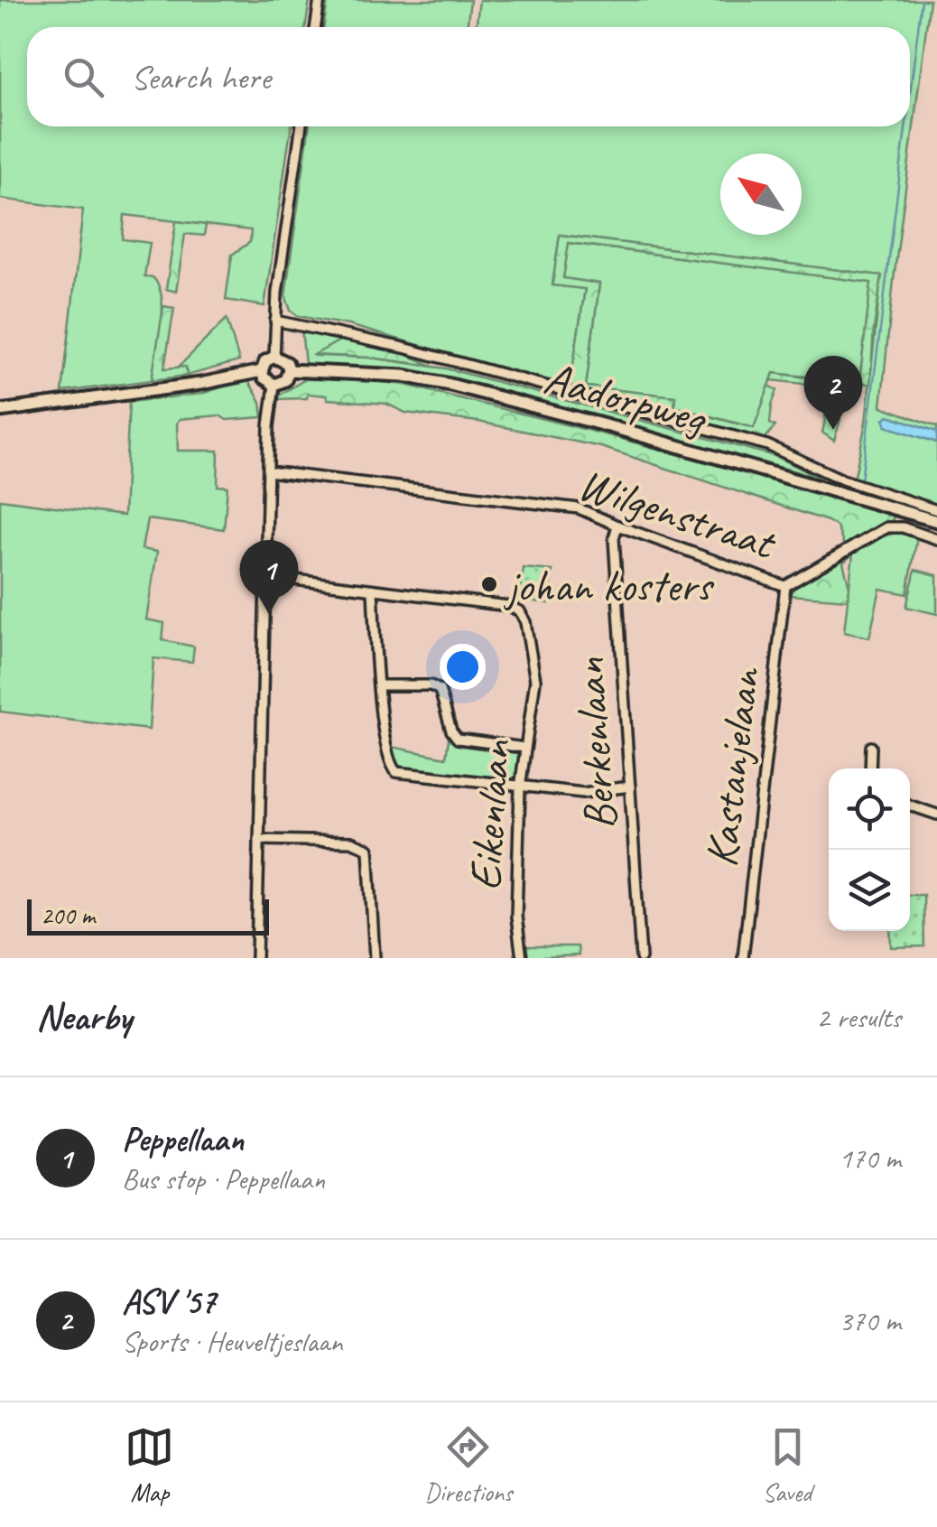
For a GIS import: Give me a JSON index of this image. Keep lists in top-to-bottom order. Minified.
{"streets":{"main road":["Aadorpweg"],"street":["Wilgenstraat","Berkenlaan","Kastanjelaan","Eikenlaan"]},"crossings":[["Wilgenstraat","Berkenlaan"],["Wilgenstraat","Kastanjelaan"]],"places":["johan kosters"],"scale_bar":"200 m","north":"top left","page":{"search":"Search here","pins":["2","1"],"scale":"200 m","heading":["Nearby","2 results"],"list":[{"mark":"1","name":"Peppellaan","note":"Bus stop · Peppellaan","value":"170 m"},{"mark":"2","name":"ASV '57","note":"Sports · Heuveltjeslaan","value":"370 m"}],"nav":["Map","Directions","Saved"]}}
